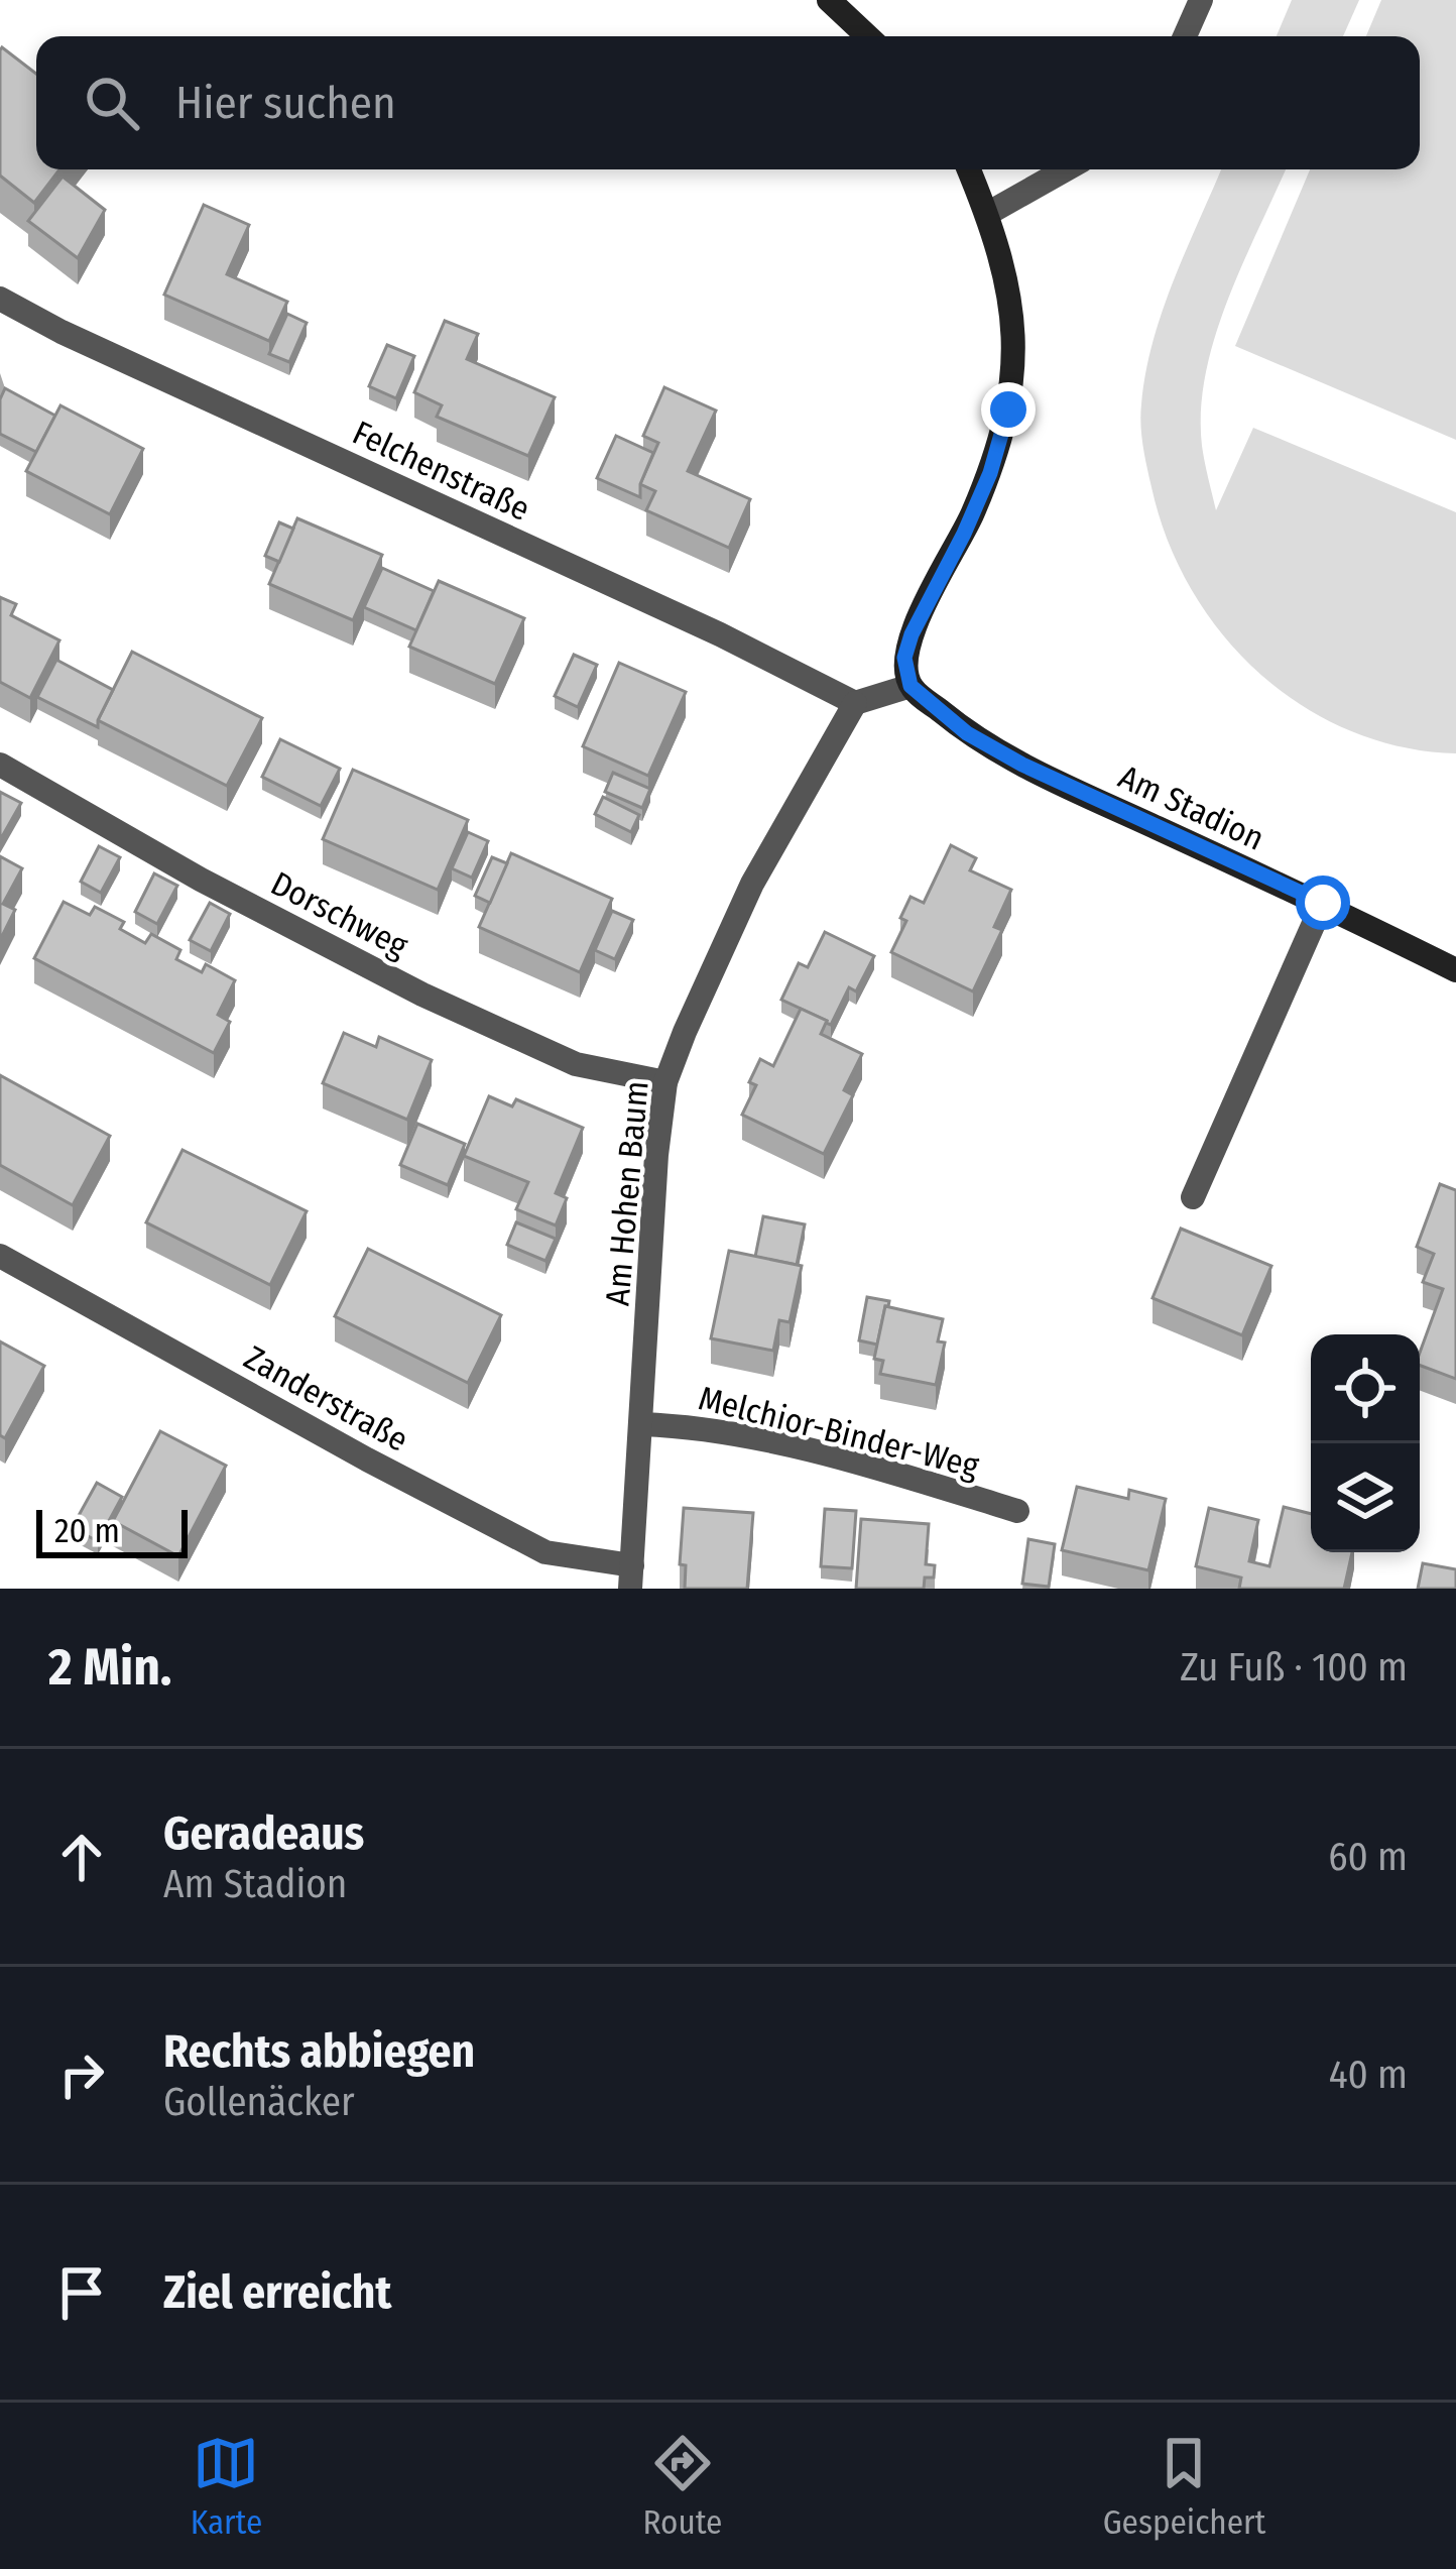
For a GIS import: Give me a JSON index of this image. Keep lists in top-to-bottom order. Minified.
{"streets":{"street":["Felchenstraße","Am Stadion","Dorschweg","Am Hohen Baum","Zanderstraße","Melchior-Binder-Weg"]},"crossings":[["Felchenstraße","Am Hohen Baum"],["Dorschweg","Am Hohen Baum"],["Am Hohen Baum","Zanderstraße"],["Am Hohen Baum","Melchior-Binder-Weg"]],"scale_bar":"20 m","page":{"search":"Hier suchen","scale":"20 m","heading":["2 Min.","Zu Fuß · 100 m"],"list":[["Geradeaus","Am Stadion","60 m"],["Rechts abbiegen","Gollenäcker","40 m"],"Ziel erreicht"],"nav":["Karte","Route","Gespeichert"]}}
